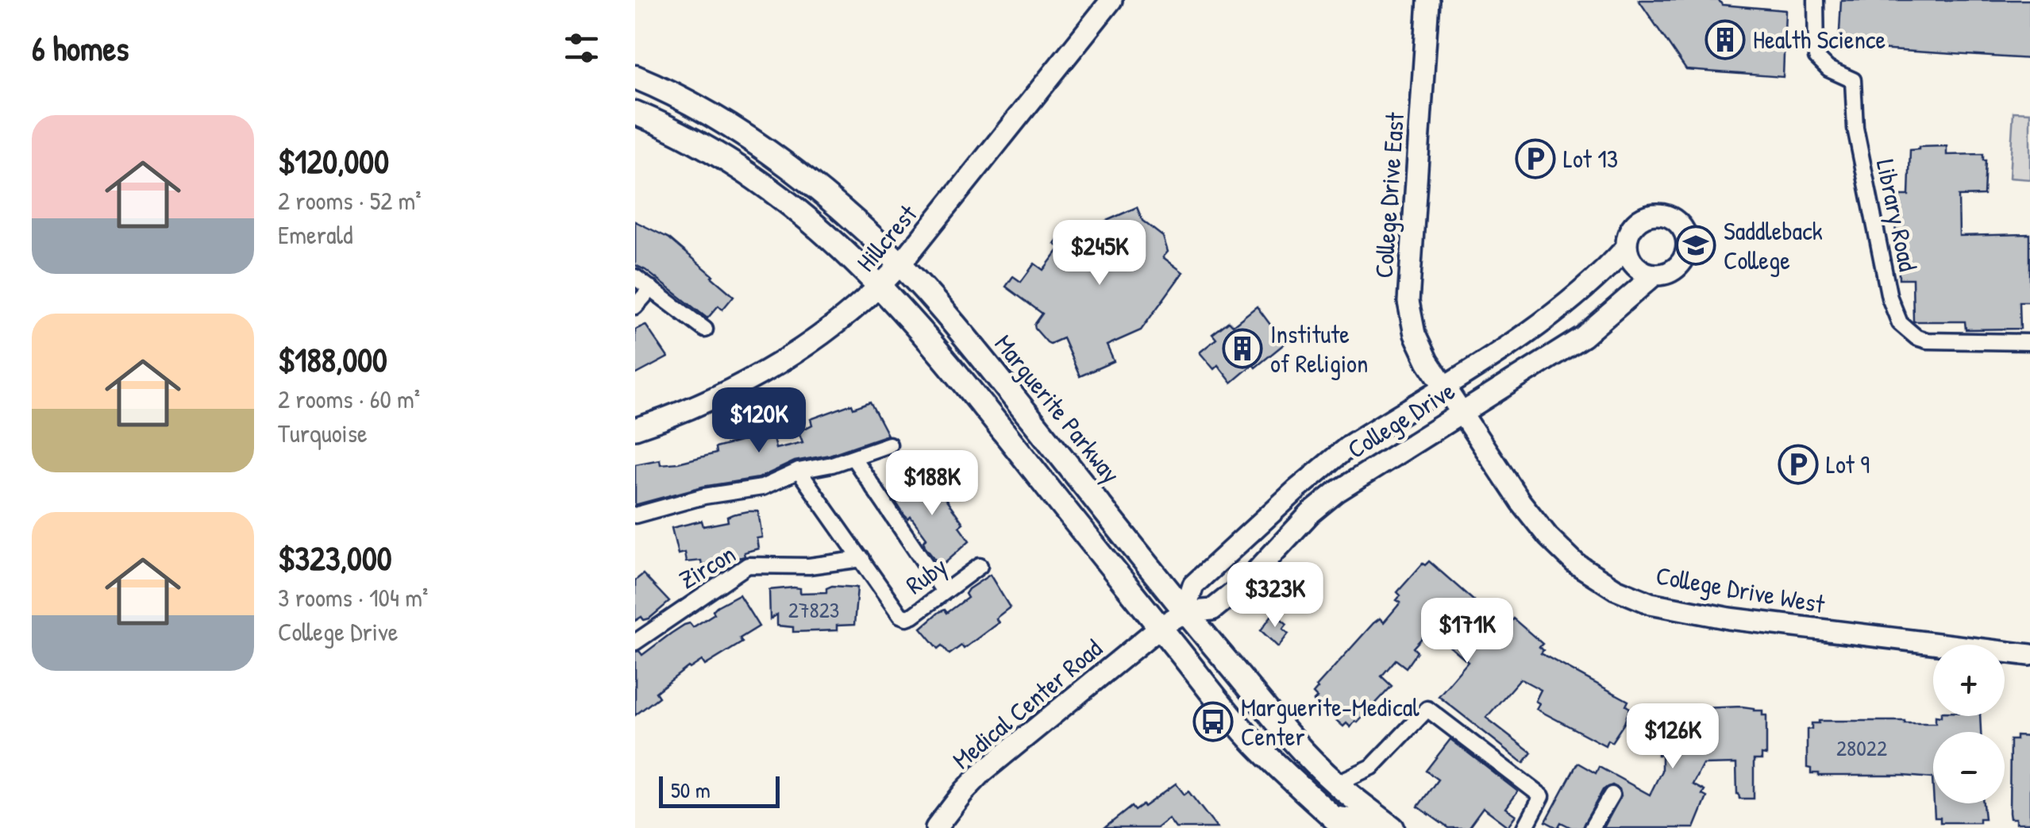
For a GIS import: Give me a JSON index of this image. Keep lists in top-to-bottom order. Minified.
{"streets":{"main road":["Marguerite Parkway"],"street":["College Drive East","Library Road","Hillcrest","College Drive","Zircon","Ruby","College Drive West","Medical Center Road"]},"crossings":[["College Drive East","College Drive"],["College Drive East","College Drive West"],["Hillcrest","Marguerite Parkway"],["Marguerite Parkway","College Drive"],["College Drive","College Drive West"],["College Drive","Medical Center Road"],["Zircon","Ruby"]],"places":{"building":["Health Science","Institute of Religion"],"parking":["Lot 13","Lot 9"],"school or university":["Saddleback College"],"bus stop":["Marguerite-Medical Center"]},"house_numbers":["27823","28022"],"scale_bar":"50 m","page":{"heading":"6 homes","list":[{"name":"$120,000","note":"2 rooms · 52 m² · Emerald"},{"name":"$188,000","note":"2 rooms · 60 m² · Turquoise"},{"name":"$323,000","note":"3 rooms · 104 m² · College Drive"}],"price":["$245K","$120K","$188K","$323K","$171K","$126K"],"map_buttons":["+","−"],"scale":"50 m"}}
